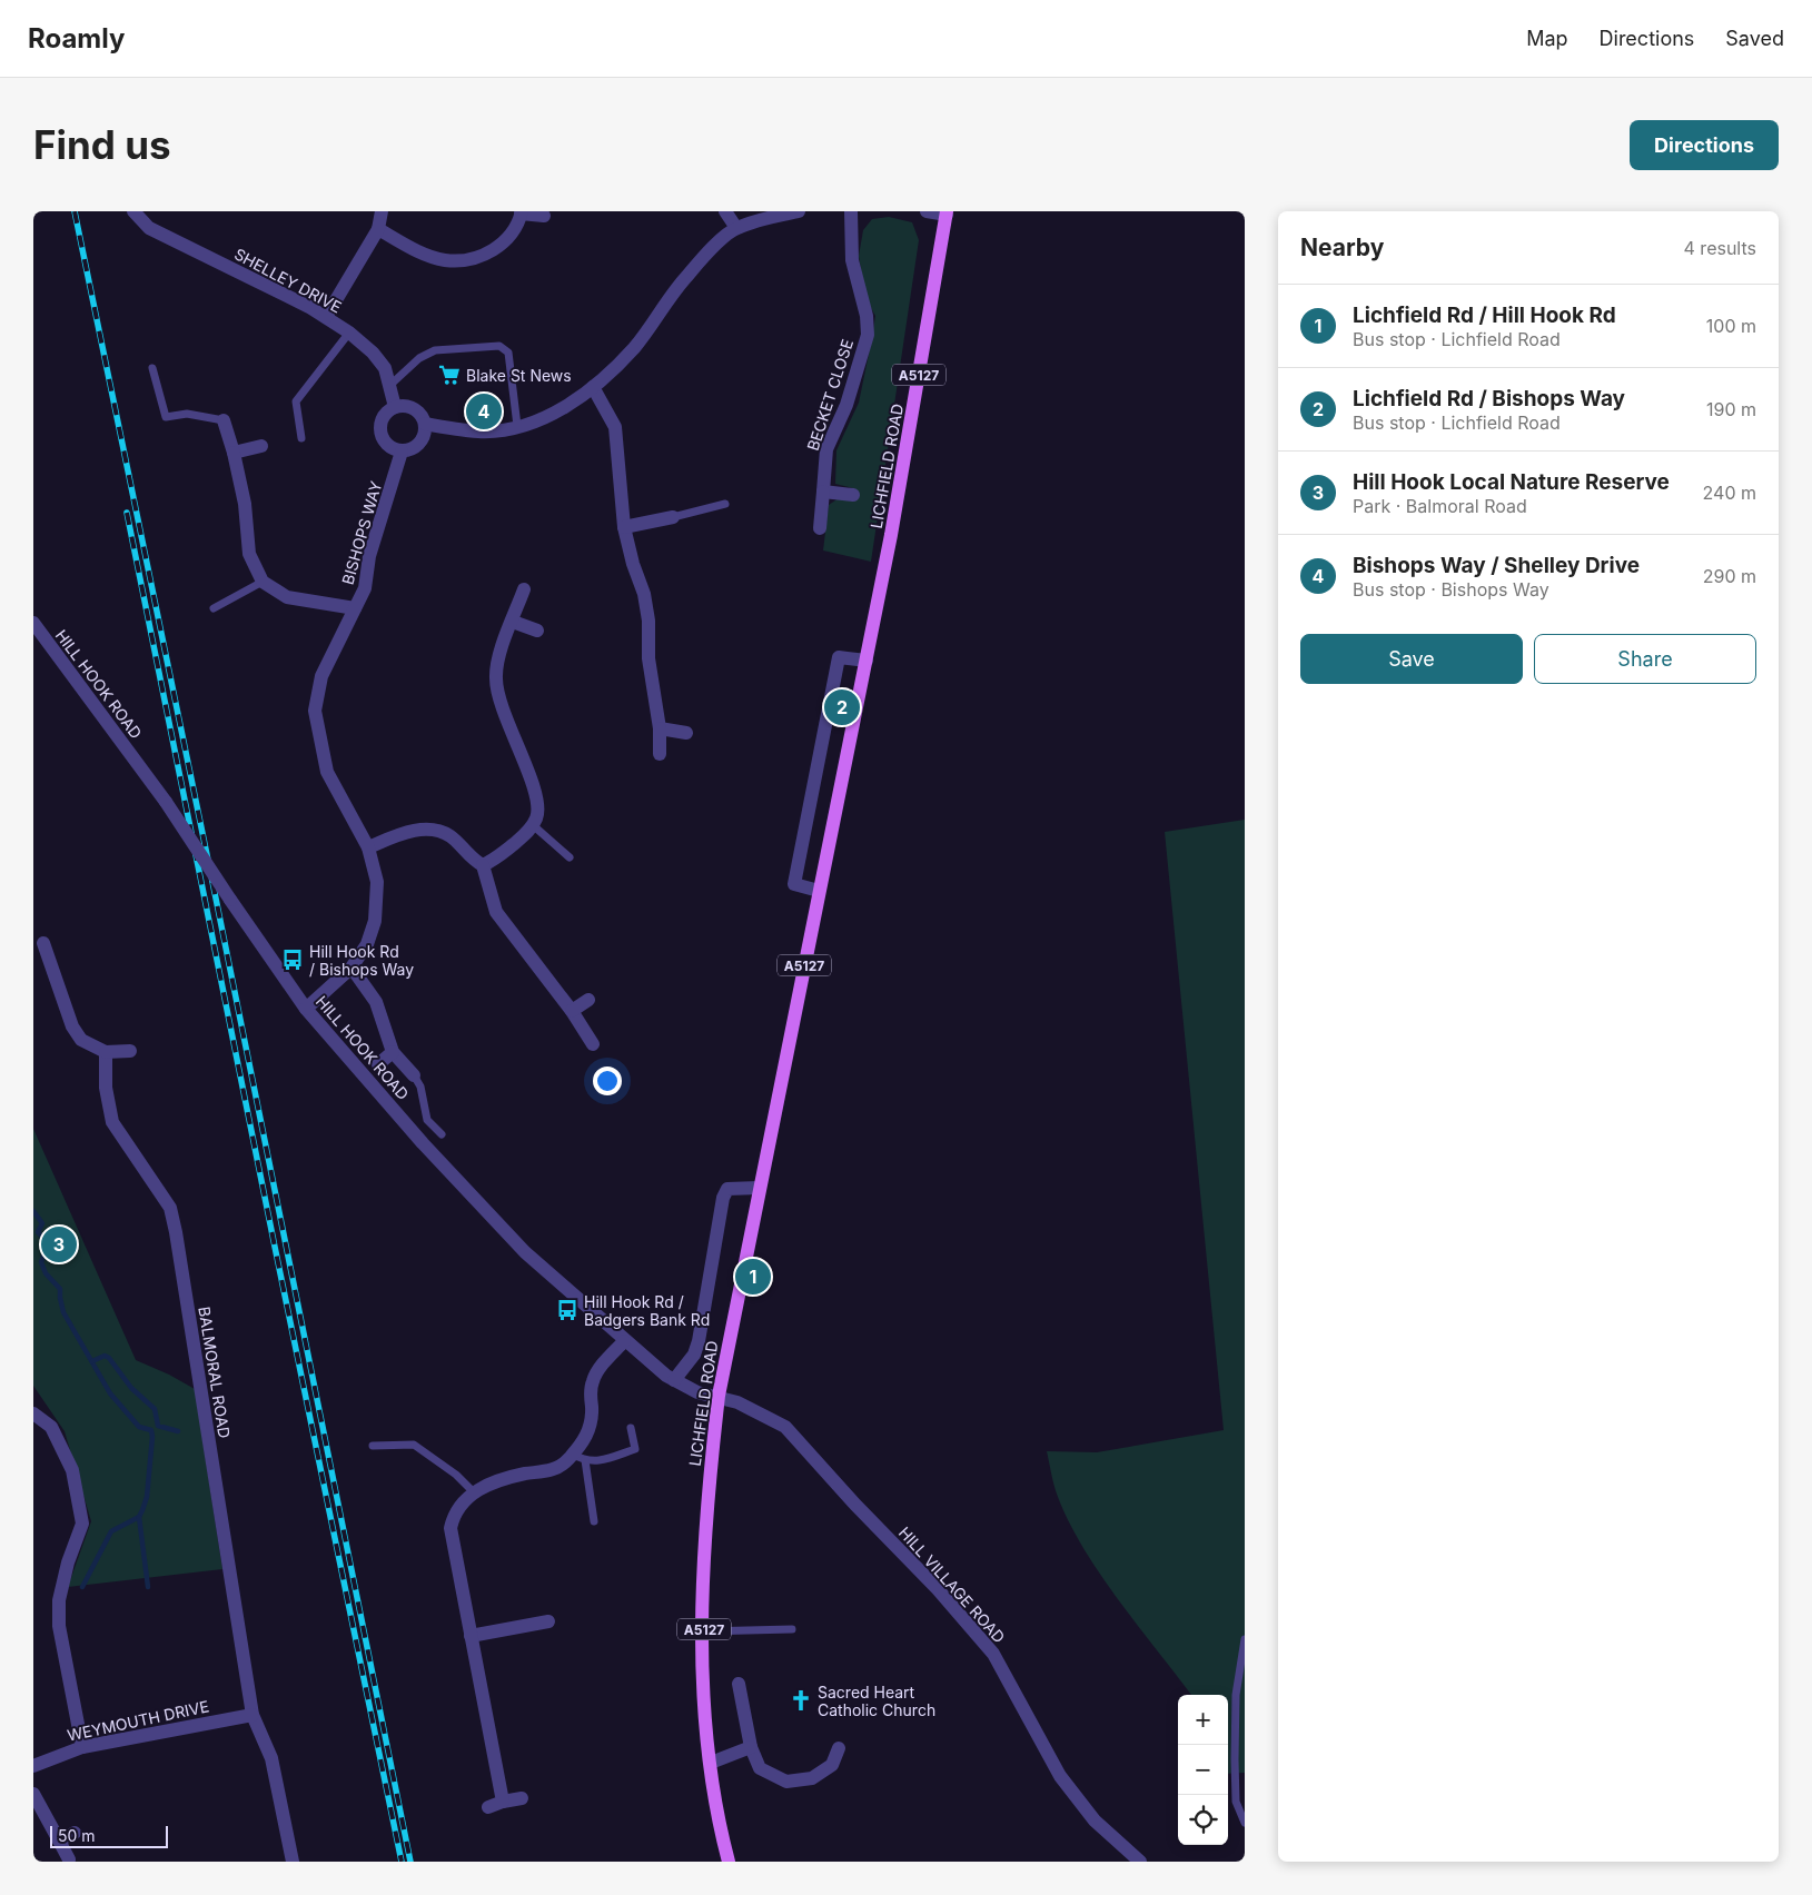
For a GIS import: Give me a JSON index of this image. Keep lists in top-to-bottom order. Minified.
{"streets":{"main road":["A5127","LICHFIELD ROAD"],"street":["SHELLEY DRIVE","BECKET CLOSE","BISHOPS WAY","HILL HOOK ROAD","BALMORAL ROAD","HILL VILLAGE ROAD","WEYMOUTH DRIVE"]},"crossings":[["SHELLEY DRIVE","BISHOPS WAY"],["LICHFIELD ROAD","HILL HOOK ROAD"],["LICHFIELD ROAD","HILL VILLAGE ROAD"],["BISHOPS WAY","HILL HOOK ROAD"],["HILL HOOK ROAD","HILL VILLAGE ROAD"],["BALMORAL ROAD","WEYMOUTH DRIVE"]],"places":{"supermarket":["Blake St News"],"bus stop":["Hill Hook Rd / Bishops Way","Hill Hook Rd / Badgers Bank Rd"],"church":["Sacred Heart Catholic Church"]},"scale_bar":"50 m","page":{"header":"Roamly","nav":["Map","Directions","Saved"],"buttons":["Directions",["Save","Share"]],"title":"Find us","heading":["Nearby","4 results"],"list":[{"mark":"1","name":"Lichfield Rd / Hill Hook Rd","note":"Bus stop · Lichfield Road","value":"100 m"},{"mark":"2","name":"Lichfield Rd / Bishops Way","note":"Bus stop · Lichfield Road","value":"190 m"},{"mark":"3","name":"Hill Hook Local Nature Reserve","note":"Park · Balmoral Road","value":"240 m"},{"mark":"4","name":"Bishops Way / Shelley Drive","note":"Bus stop · Bishops Way","value":"290 m"}],"pins":["4","2","3","1"],"map_buttons":["+","−"],"scale":"50 m"}}
